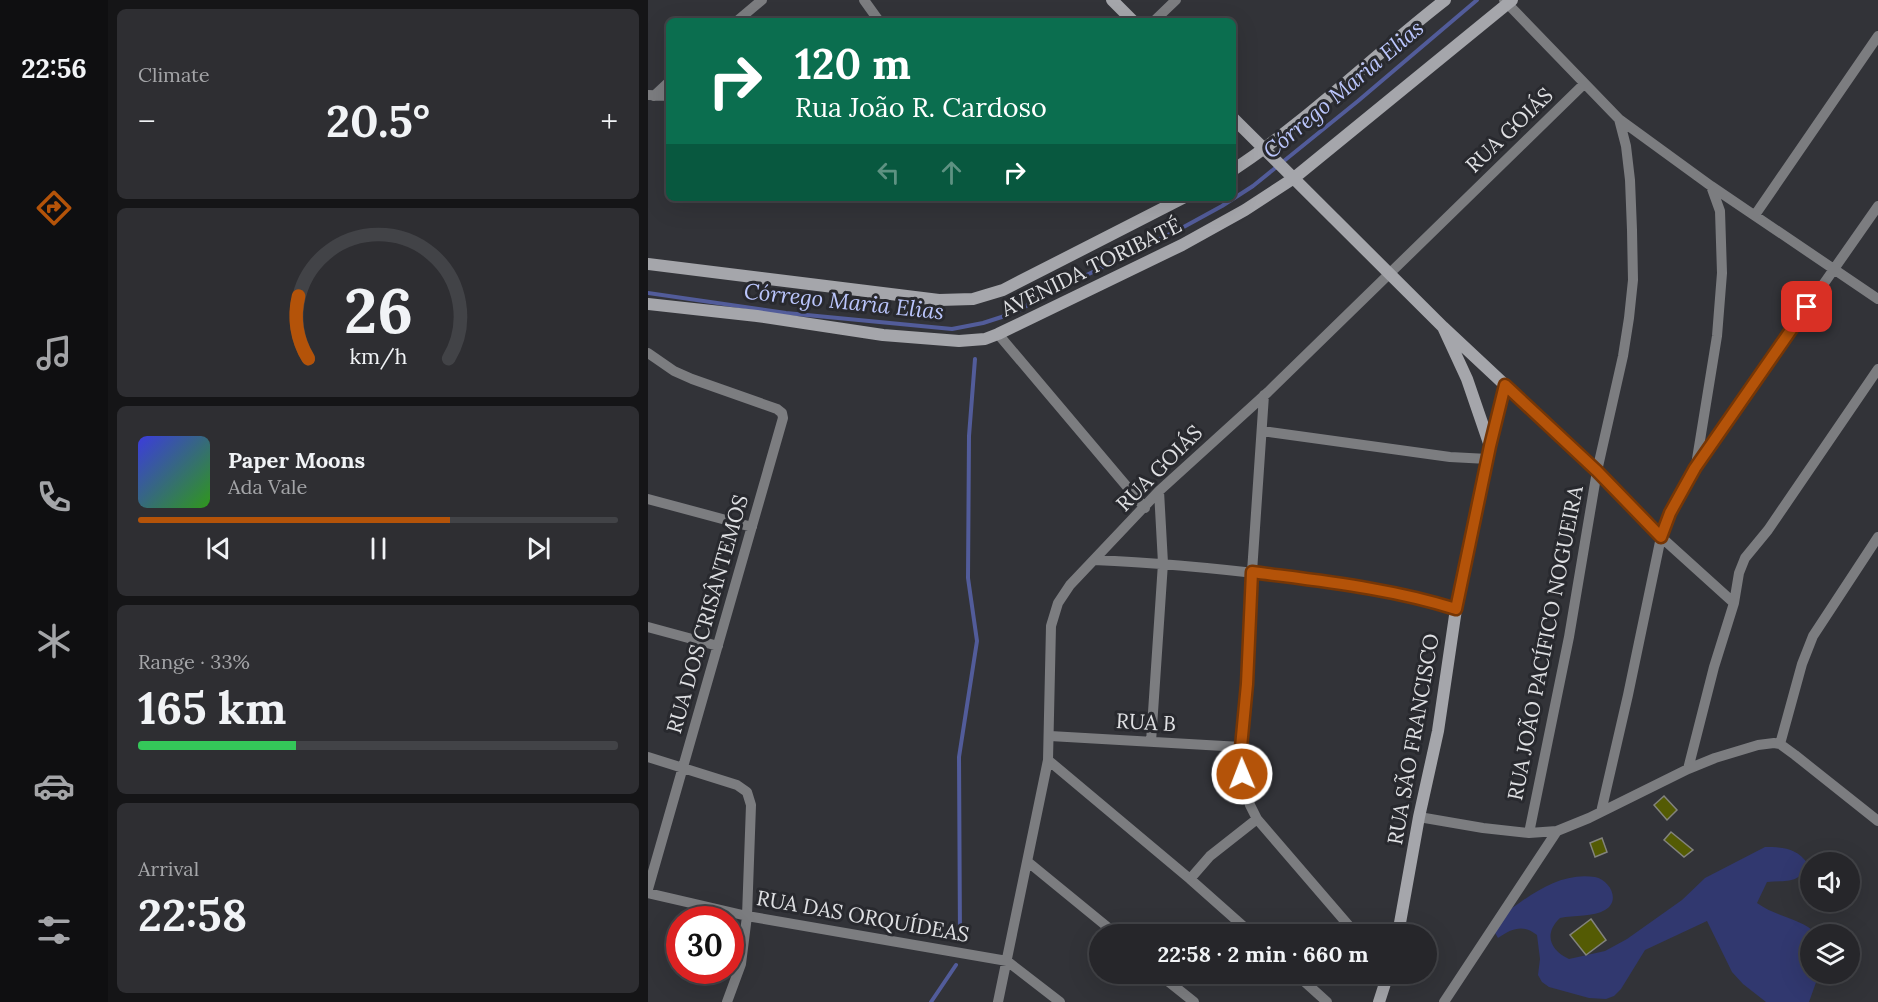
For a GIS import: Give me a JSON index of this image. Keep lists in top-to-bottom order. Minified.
{"streets":{"street":["RUA GOIÁS","AVENIDA TORIBATÉ","RUA DOS CRISÂNTEMOS","RUA JOÃO PACÍFICO NOGUEIRA","RUA B","RUA SÃO FRANCISCO","RUA DAS ORQUÍDEAS"]},"crossings":[["RUA GOIÁS","RUA B"],["RUA GOIÁS","RUA SÃO FRANCISCO"],["RUA GOIÁS","RUA DAS ORQUÍDEAS"],["AVENIDA TORIBATÉ","RUA SÃO FRANCISCO"],["RUA DOS CRISÂNTEMOS","RUA DAS ORQUÍDEAS"]],"water":["Córrego Maria Elias"],"page":{"tabs":"22:56","tile":["Climate",["Range · 33%","165 km"],["Arrival","22:58"]],"turn":["120 m","Rua João R. Cardoso"],"heat":["−","20.5°","+"],"song":["Paper Moons","Ada Vale"],"limit":"30","trip":"22:58 · 2 min · 660 m","gauge":["26","km/h"]}}
